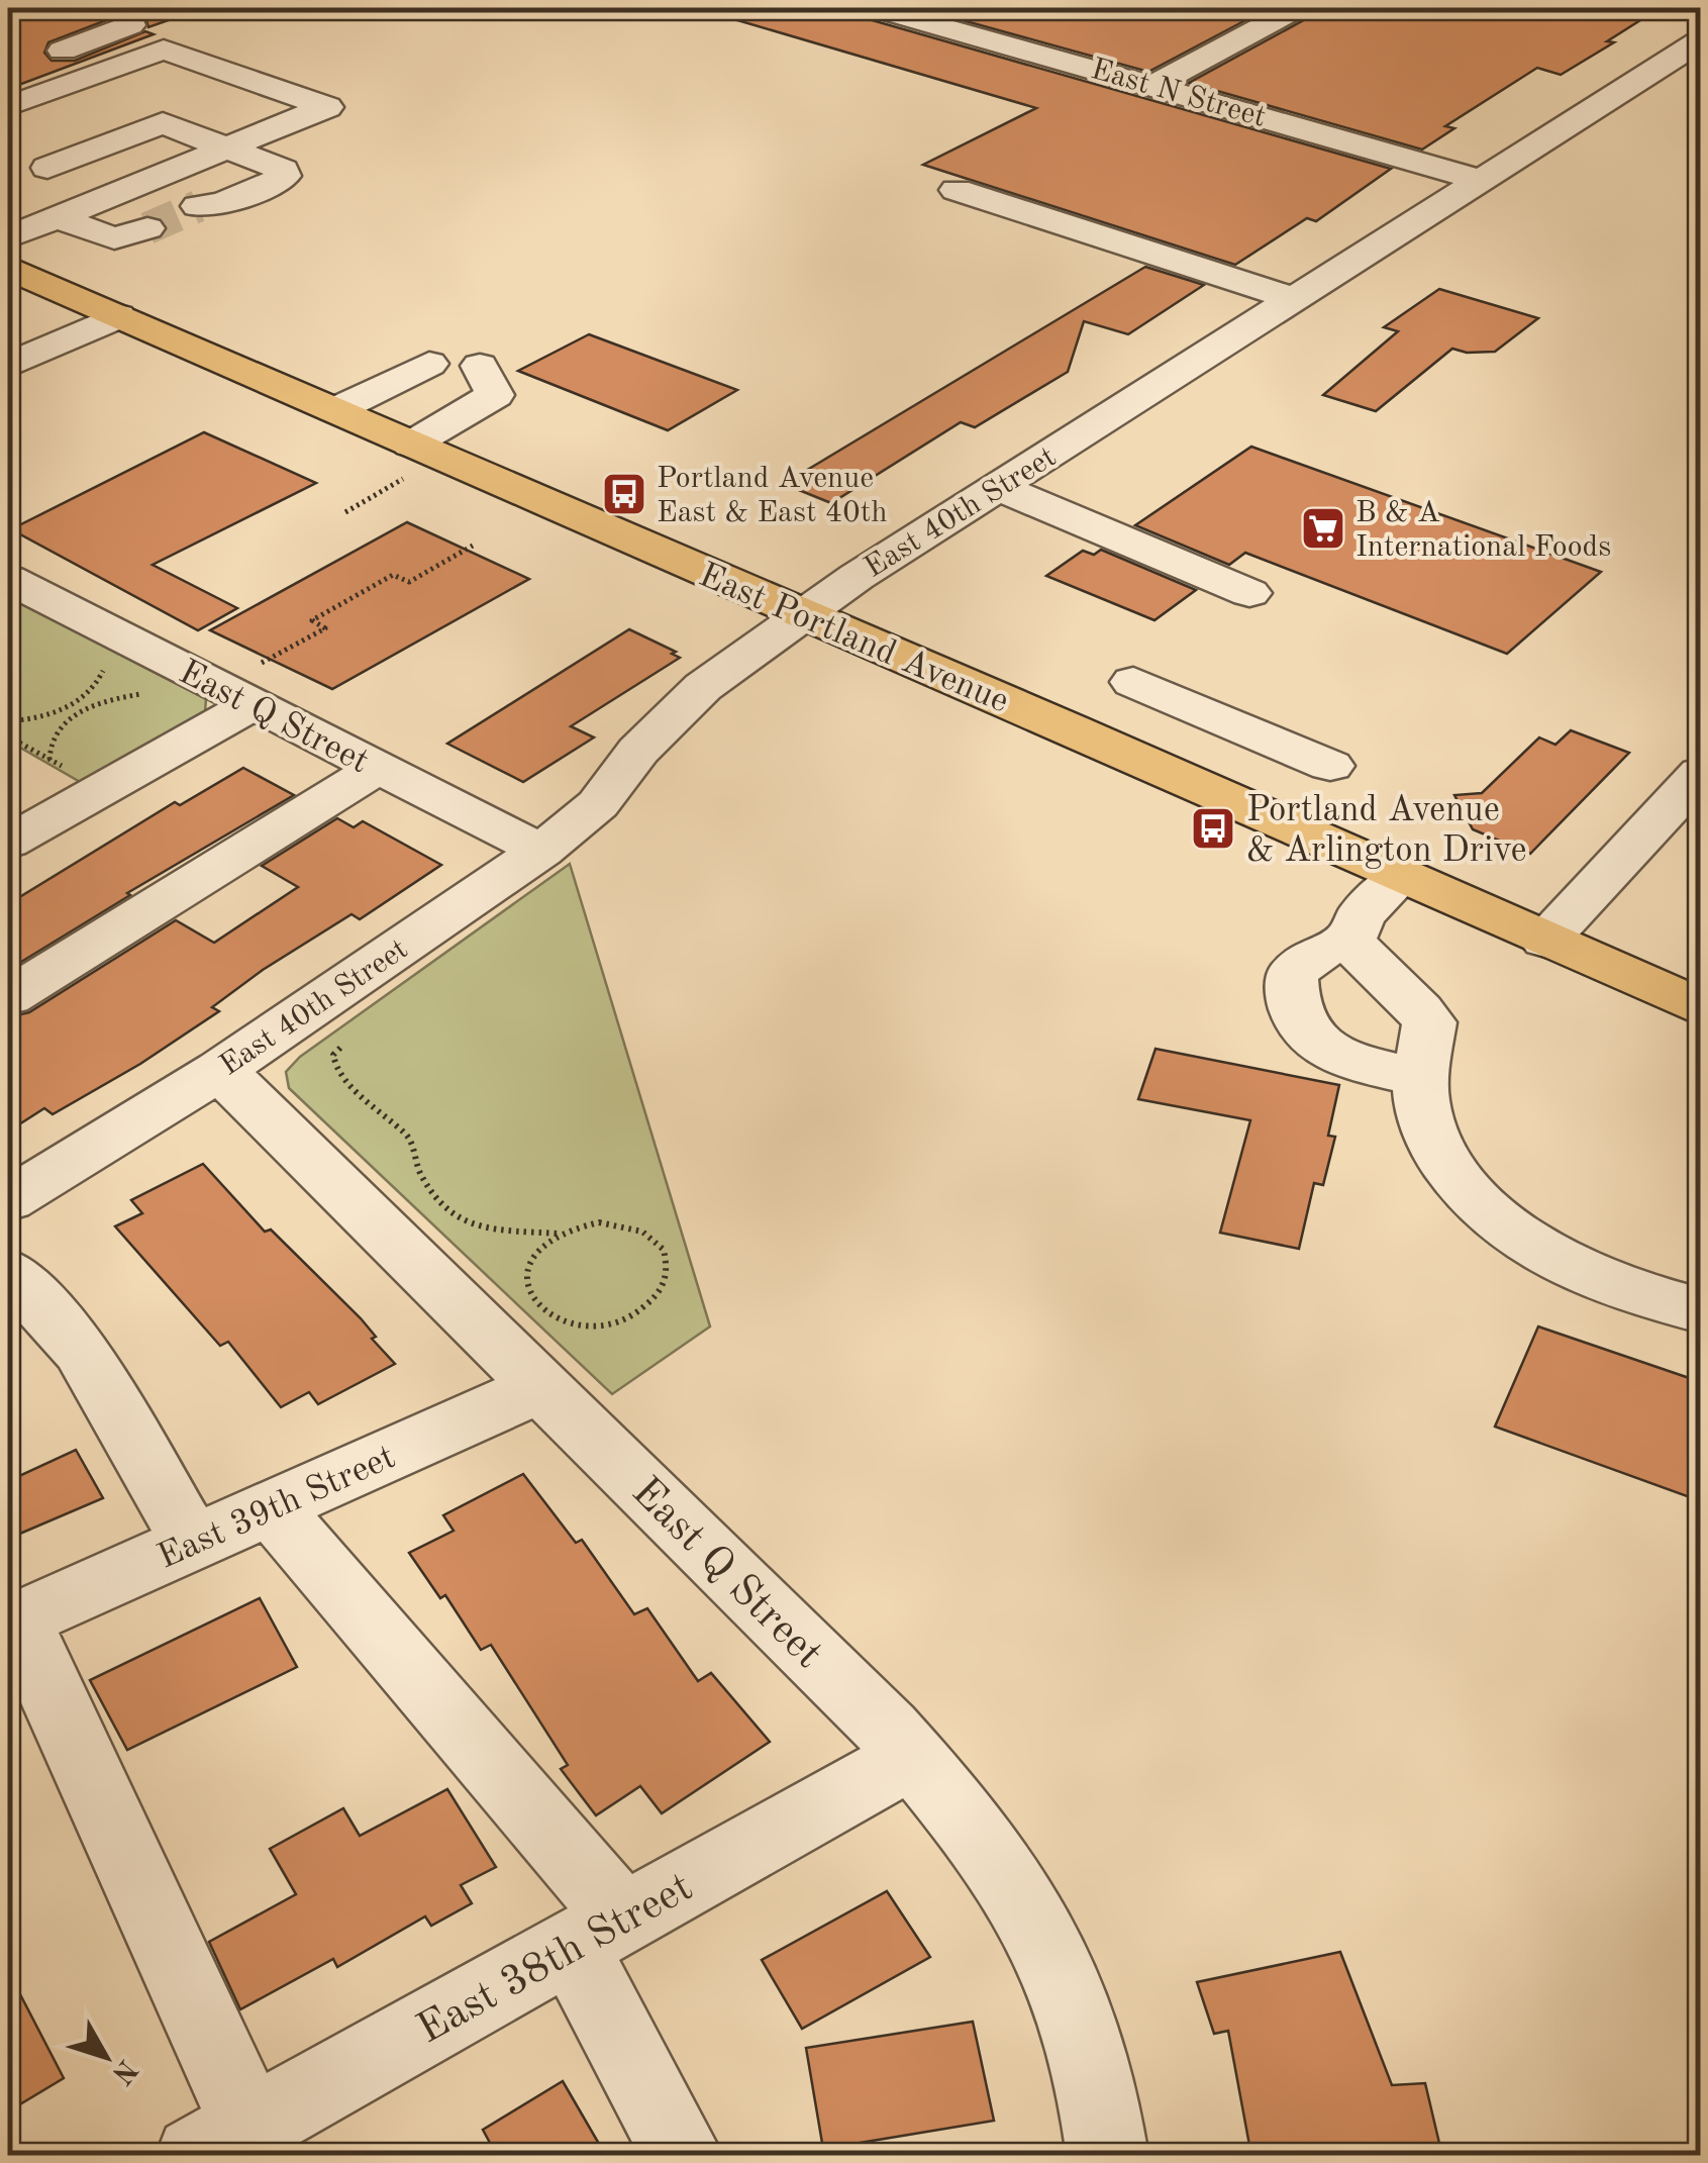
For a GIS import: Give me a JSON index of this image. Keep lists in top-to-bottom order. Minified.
{"streets":{"main road":["East Portland Avenue"],"street":["East N Street","East 40th Street","East Q Street","East 39th Street","East 38th Street"]},"crossings":[["East N Street","East 40th Street"],["East 40th Street","East Portland Avenue"],["East 40th Street","East Q Street"],["East Q Street","East 39th Street"],["East Q Street","East 38th Street"]],"places":{"bus stop":["Portland Avenue East & East 40th","Portland Avenue & Arlington Drive"],"supermarket":["B & A International Foods"]},"north":"bottom right"}
